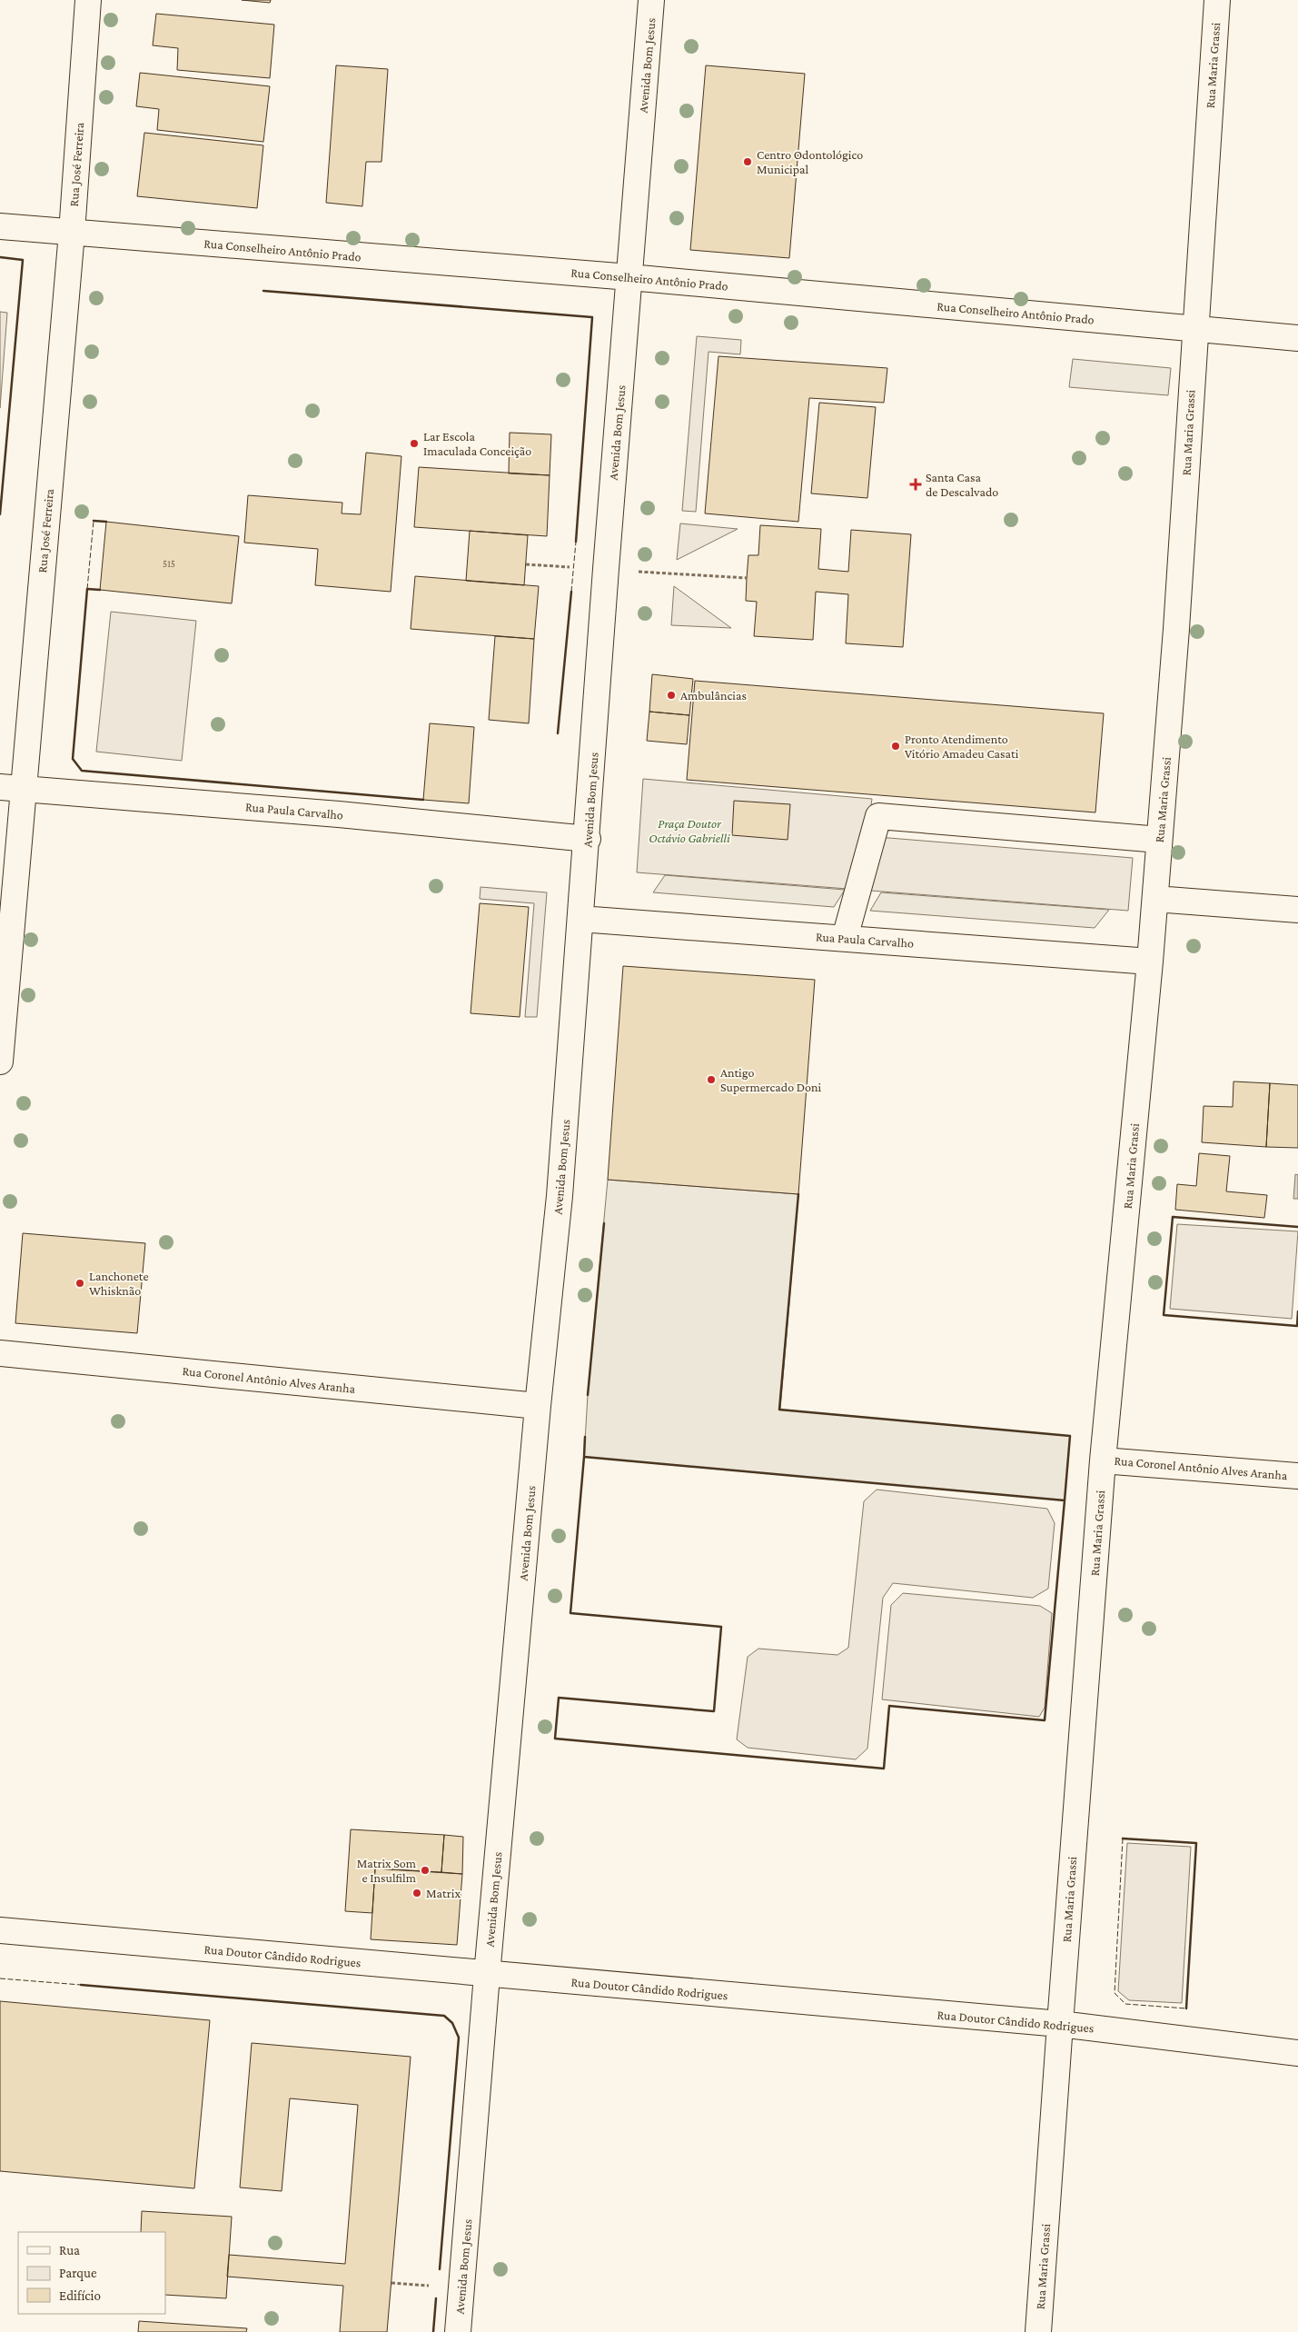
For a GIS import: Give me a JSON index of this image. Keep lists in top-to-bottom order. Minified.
{"streets":{"street":["Avenida Bom Jesus","Rua Maria Grassi","Rua José Ferreira","Rua Conselheiro Antônio Prado","Rua Paula Carvalho","Rua Coronel Antônio Alves Aranha","Rua Doutor Cândido Rodrigues"]},"crossings":[["Avenida Bom Jesus","Rua Conselheiro Antônio Prado"],["Avenida Bom Jesus","Rua Paula Carvalho"],["Avenida Bom Jesus","Rua Coronel Antônio Alves Aranha"],["Avenida Bom Jesus","Rua Doutor Cândido Rodrigues"],["Rua Maria Grassi","Rua Conselheiro Antônio Prado"],["Rua Maria Grassi","Rua Paula Carvalho"],["Rua Maria Grassi","Rua Coronel Antônio Alves Aranha"],["Rua Maria Grassi","Rua Doutor Cândido Rodrigues"],["Rua José Ferreira","Rua Conselheiro Antônio Prado"],["Rua José Ferreira","Rua Paula Carvalho"]],"parks":["Praça Doutor Octávio Gabrielli"],"places":{"other":["Centro Odontológico Municipal","Lar Escola Imaculada Conceição","Ambulâncias","Pronto Atendimento Vitório Amadeu Casati","Antigo Supermercado Doni","Lanchonete Whisknão","Matrix Som e Insulfilm","Matrix"],"health":["Santa Casa de Descalvado"]},"house_numbers":["515"],"legend":["Rua","Parque","Edifício"]}
